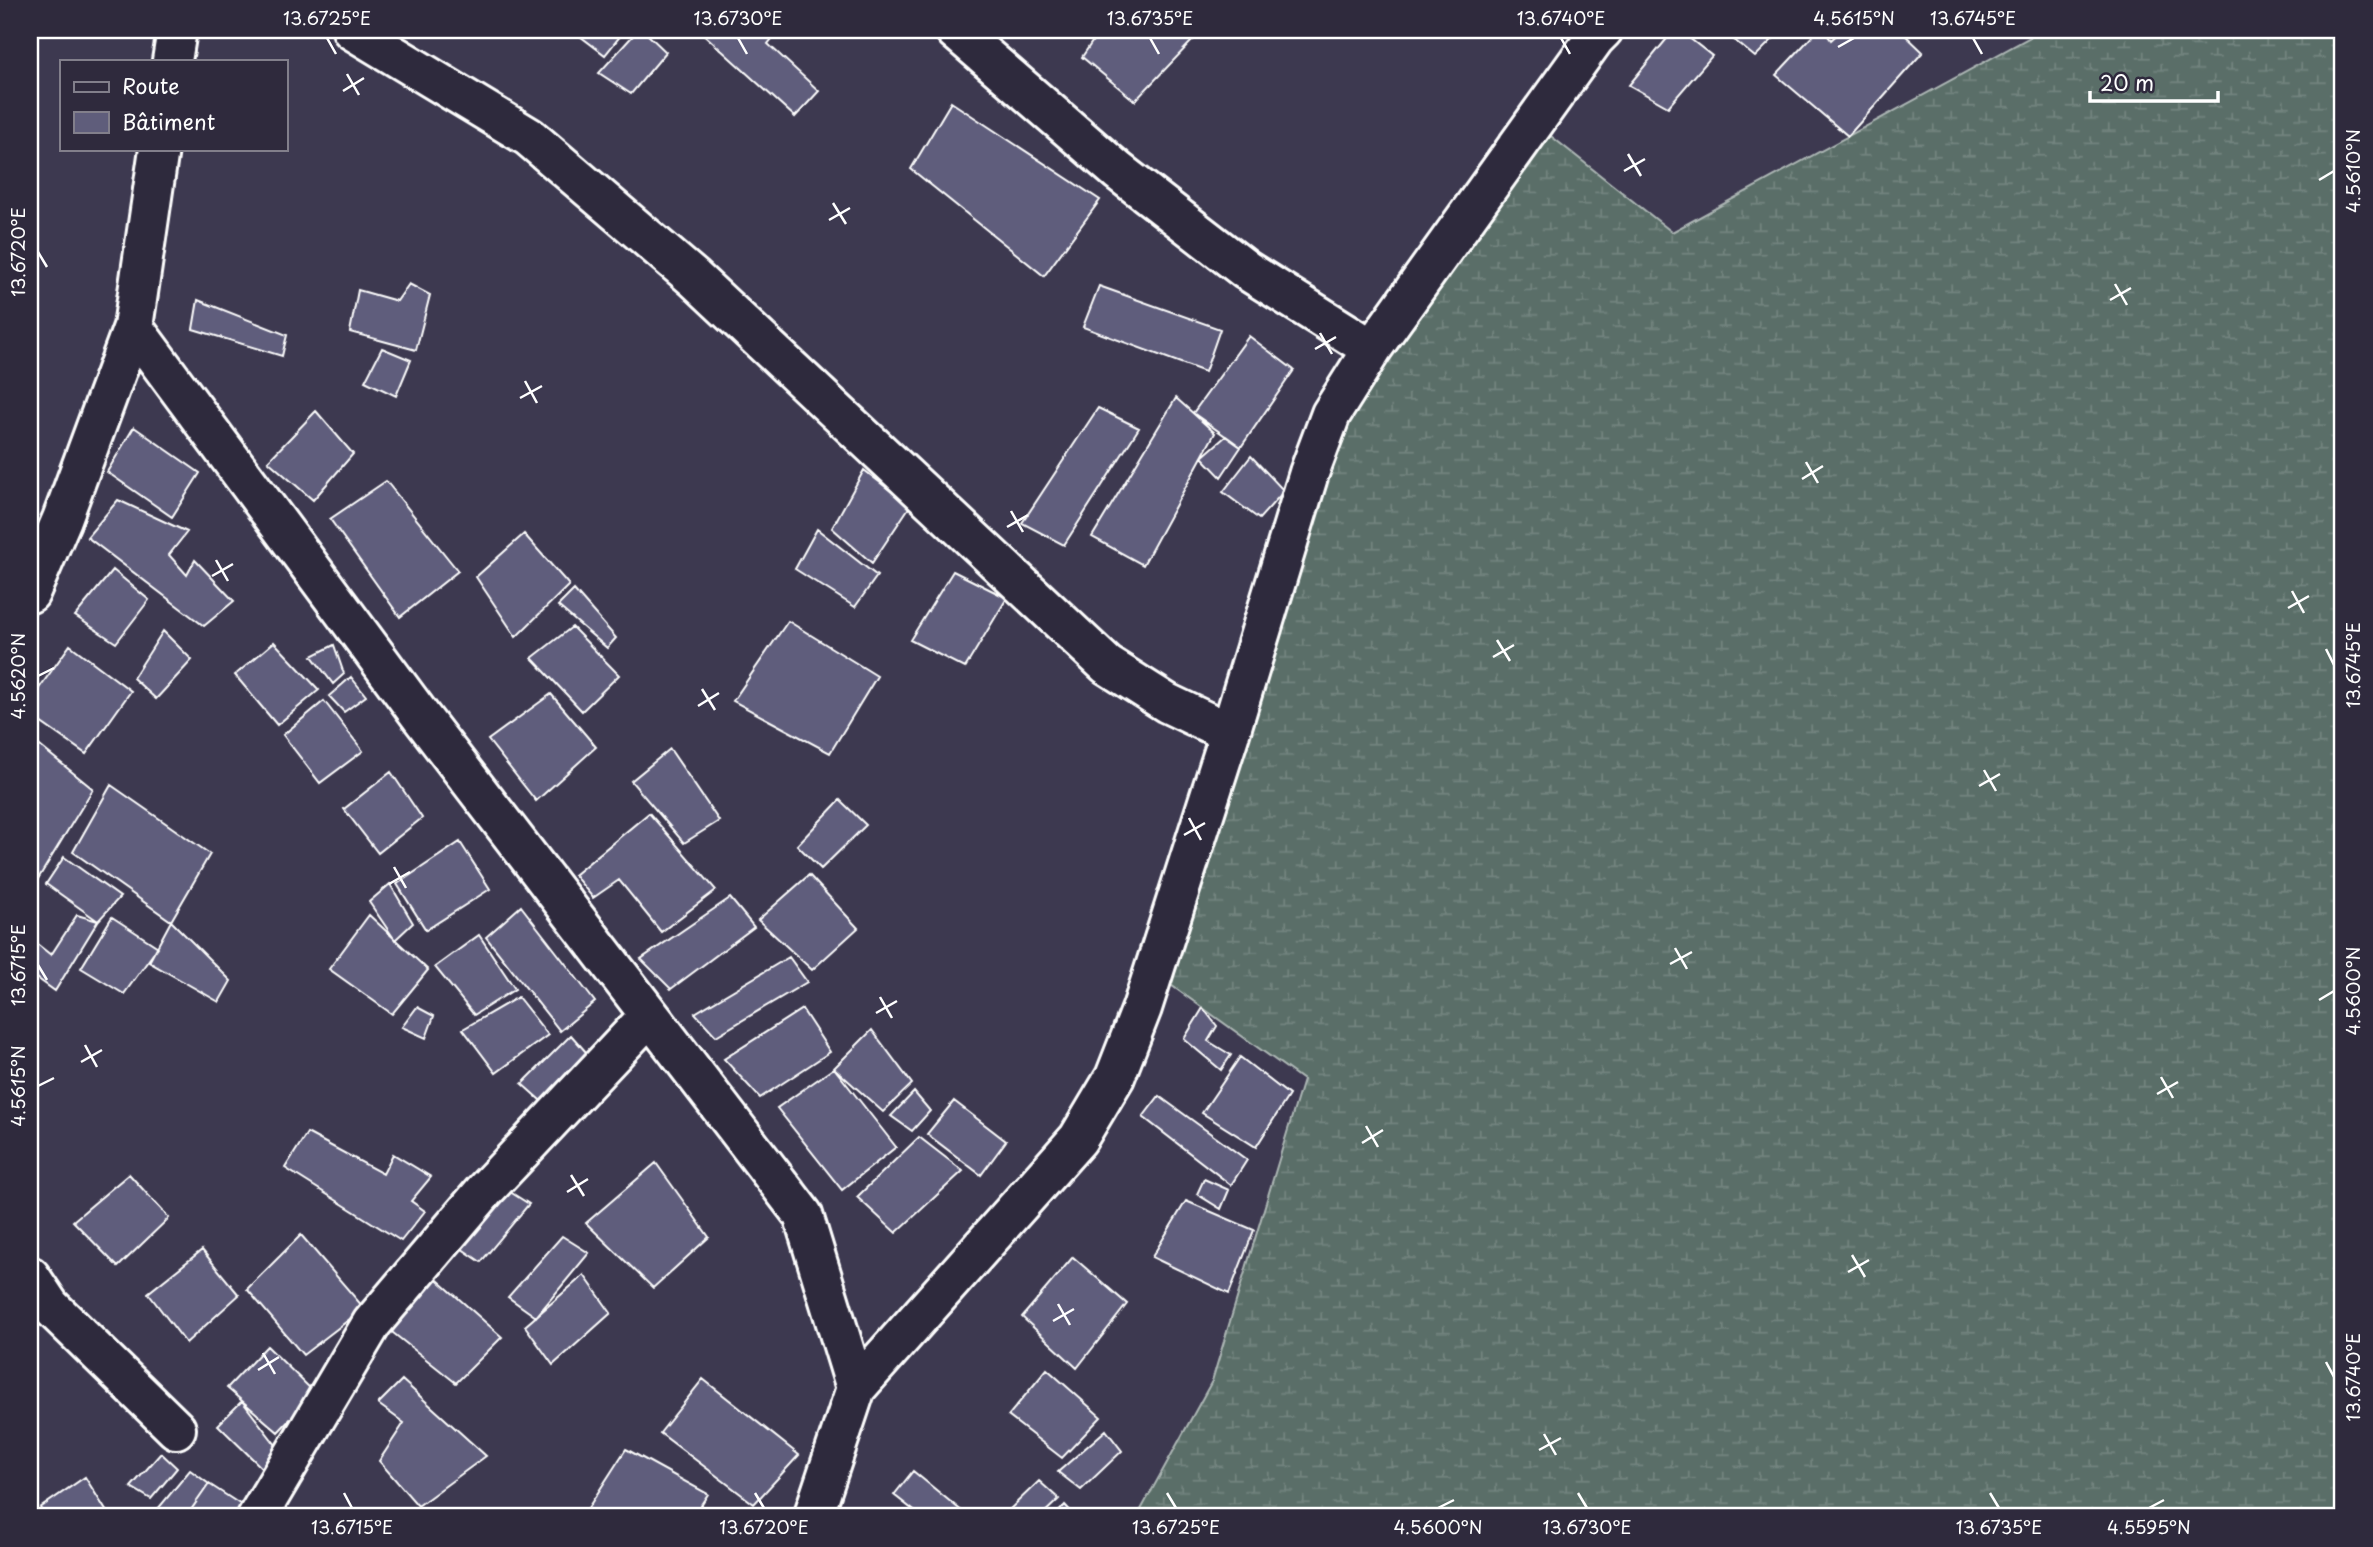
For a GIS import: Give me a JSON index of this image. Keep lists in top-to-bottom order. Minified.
{"legend":["Route","Bâtiment"],"scale_bar":"20 m","coordinates":["13.6725°E","13.6730°E","13.6735°E","13.6740°E","4.5615°N","13.6745°E","4.5610°N","13.6720°E","4.5620°N","13.6715°E","4.5600°N","4.5595°N"]}
